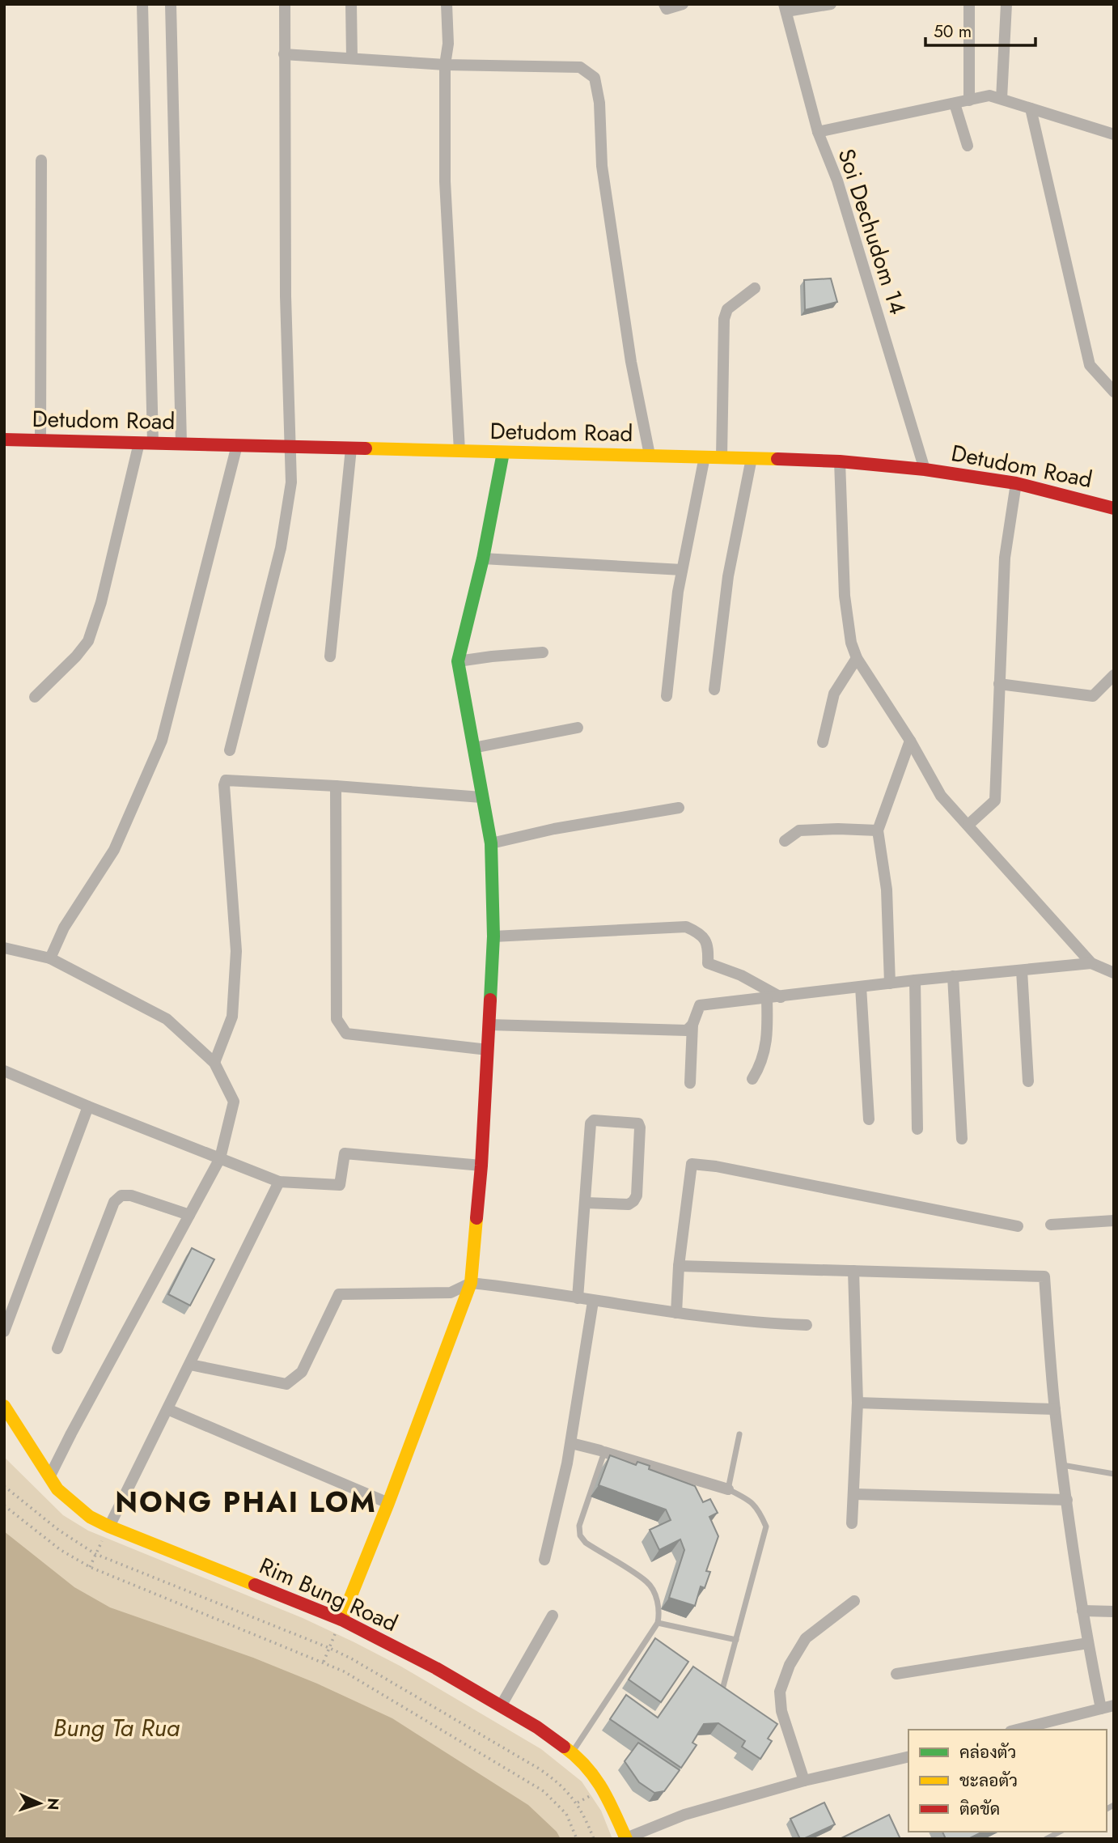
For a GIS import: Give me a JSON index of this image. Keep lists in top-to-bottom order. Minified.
{"streets":{"main road":["Detudom Road","Rim Bung Road"],"street":["Soi Dechudom 14"]},"crossings":[["Soi Dechudom 14","Detudom Road"]],"districts":["NONG PHAI LOM"],"water":["Bung Ta Rua"],"legend":["คล่องตัว","ชะลอตัว","ติดขัด"],"scale_bar":"50 m","north":"right"}
